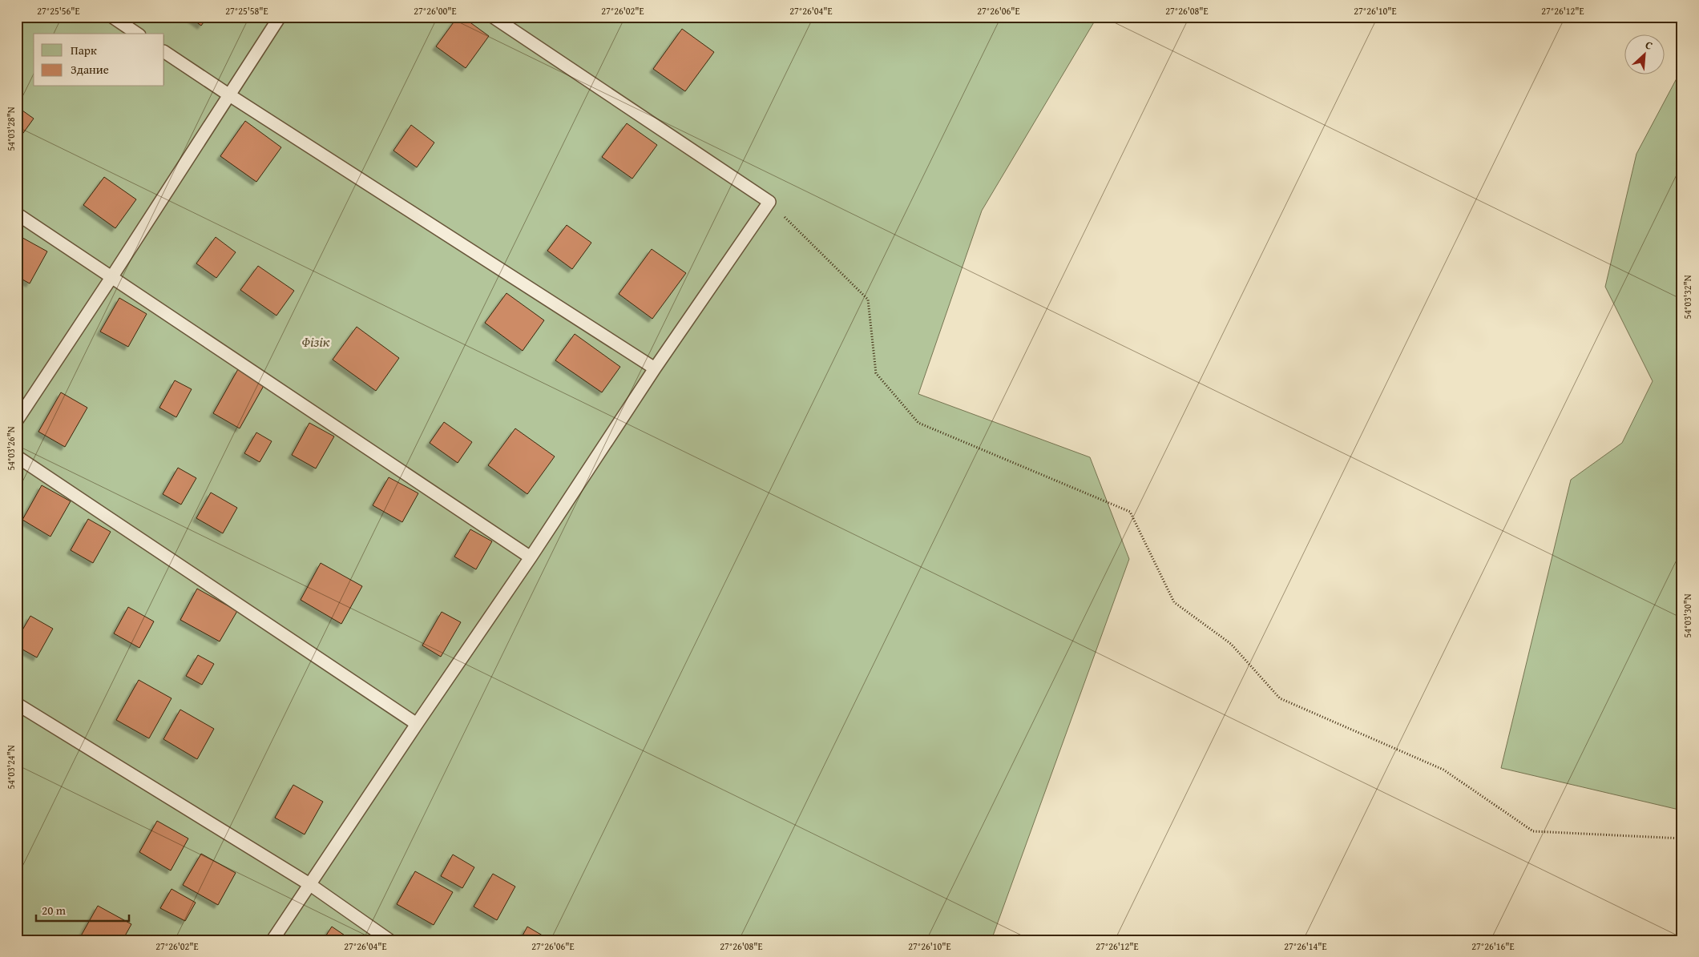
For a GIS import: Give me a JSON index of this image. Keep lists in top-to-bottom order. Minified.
{"parks":["Фізік"],"legend":["Парк","Здание"],"scale_bar":"20 m","north":"top right","coordinates":["27°25'56\"E","27°25'58\"E","27°26'00\"E","27°26'02\"E","27°26'04\"E","27°26'06\"E","27°26'08\"E","27°26'10\"E","27°26'12\"E","54°03'28\"N","54°03'32\"N","54°03'26\"N","54°03'30\"N","54°03'24\"N","27°26'14\"E","27°26'16\"E"]}
